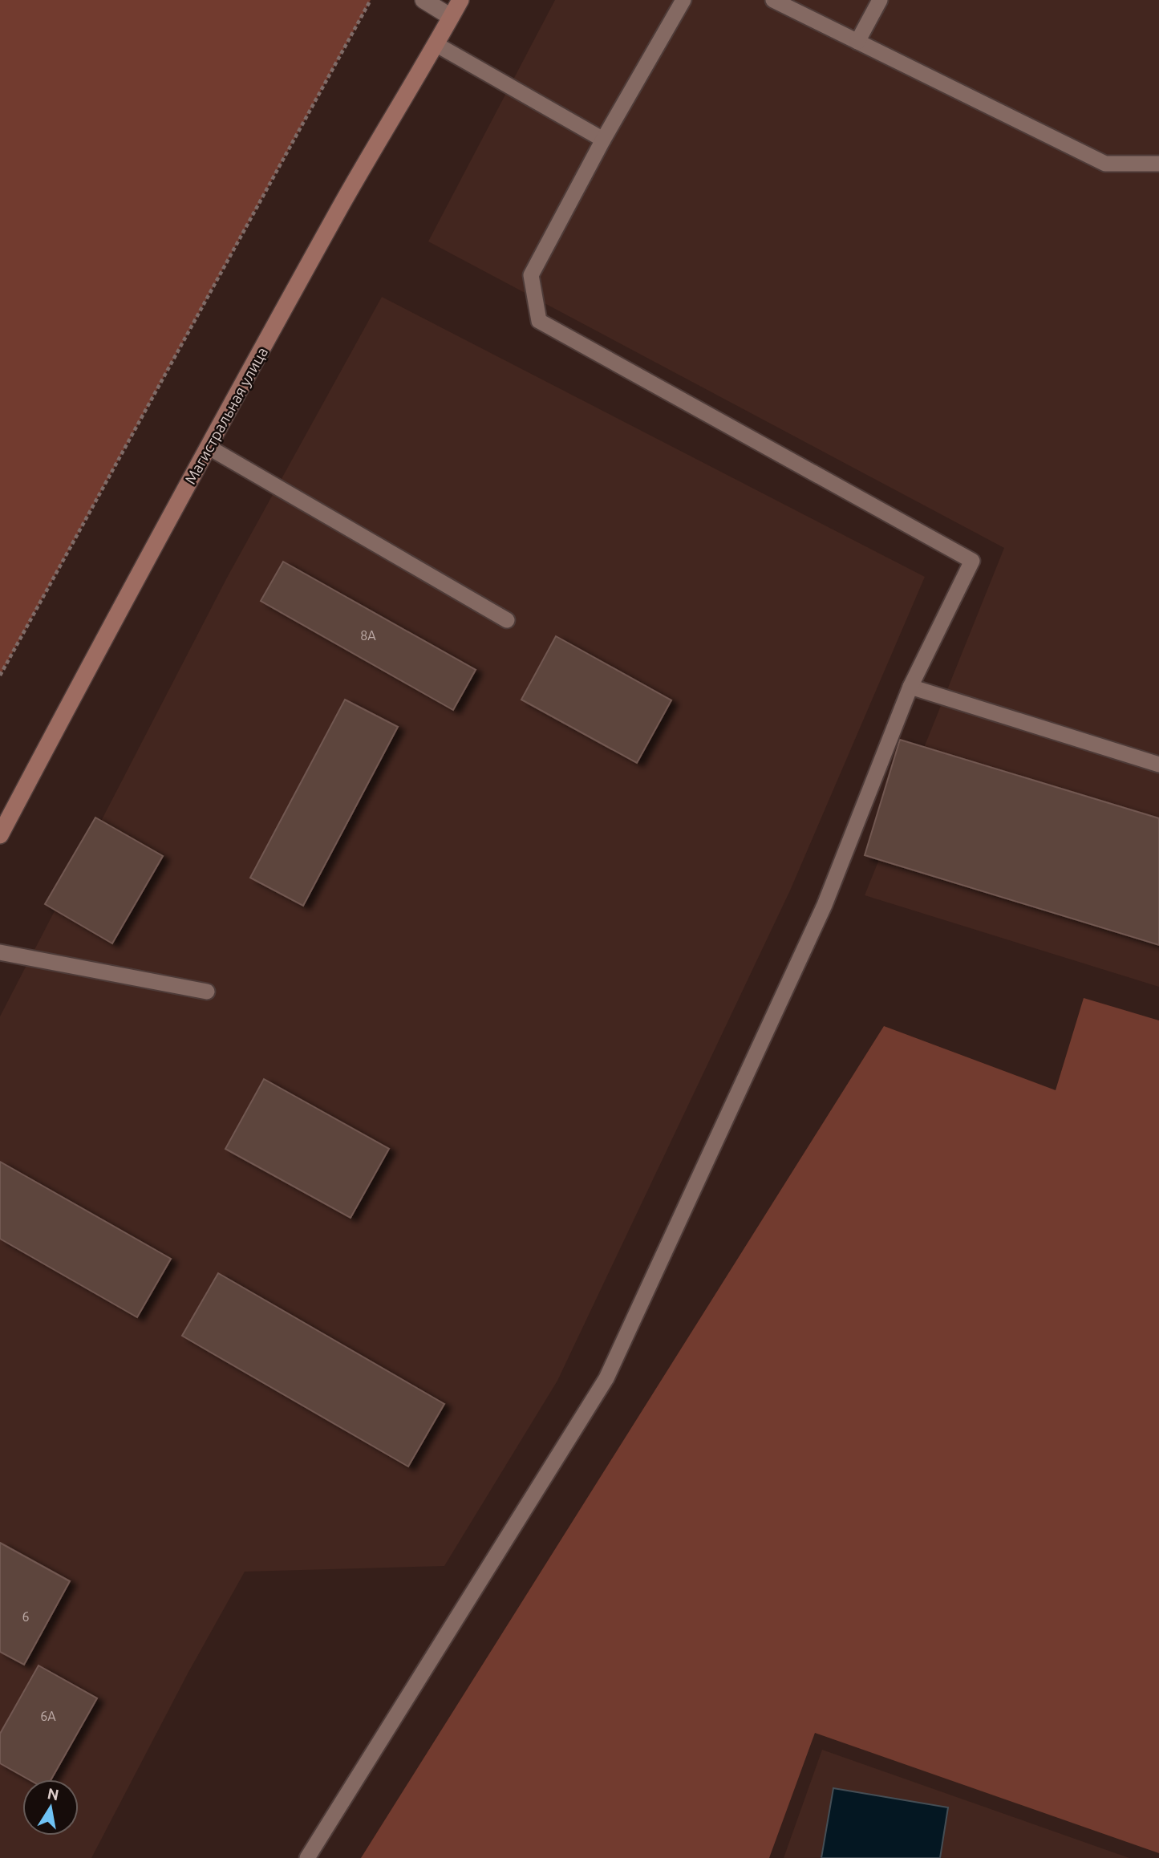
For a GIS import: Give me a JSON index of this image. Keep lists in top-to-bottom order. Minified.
{"streets":{"street":["Магистральная улица"]},"house_numbers":["8А","6","6А"],"north":"top"}
